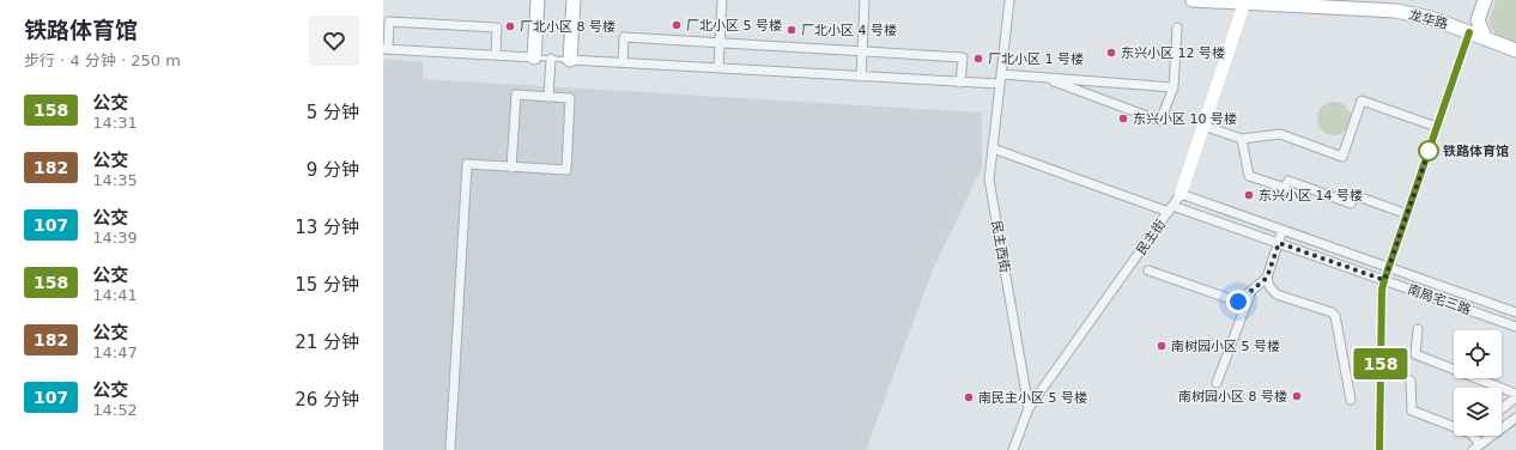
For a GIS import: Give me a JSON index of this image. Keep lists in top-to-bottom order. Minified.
{"streets":{"main road":["龙华路","民主街"],"street":["民主西街","南局宅三路"]},"crossings":[["龙华路","民主街"],["民主街","民主西街"],["民主街","南局宅三路"],["民主西街","南局宅三路"]],"places":["厂北小区 5 号楼","厂北小区 8 号楼","厂北小区 4 号楼","东兴小区 12 号楼","厂北小区 1 号楼","东兴小区 10 号楼","铁路体育馆","东兴小区 14 号楼","南树园小区 5 号楼","南树园小区 8 号楼","南民主小区 5 号楼"],"lines":["bus line 158"],"page":{"heading":["铁路体育馆","步行 · 4 分钟 · 250 m"],"on_map":"158","list":[{"mark":"158","name":"公交","note":"14:31","value":"5 分钟"},{"mark":"182","name":"公交","note":"14:35","value":"9 分钟"},{"mark":"107","name":"公交","note":"14:39","value":"13 分钟"},{"mark":"158","name":"公交","note":"14:41","value":"15 分钟"},{"mark":"182","name":"公交","note":"14:47","value":"21 分钟"},{"mark":"107","name":"公交","note":"14:52","value":"26 分钟"}]}}
